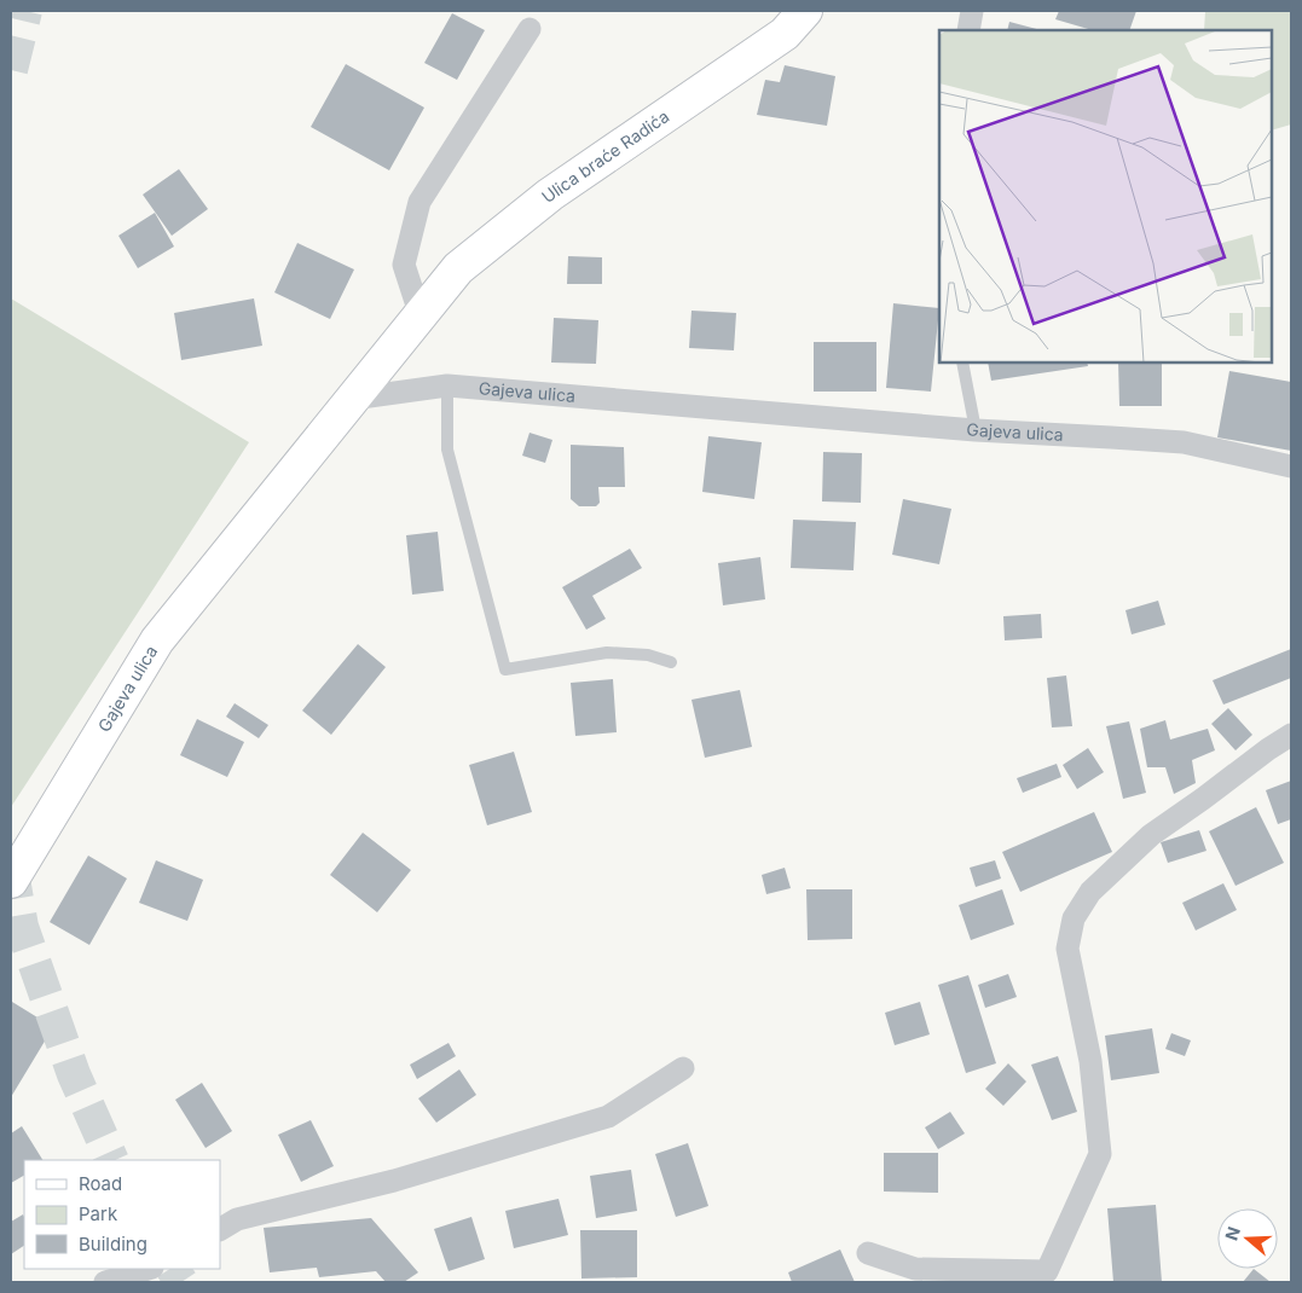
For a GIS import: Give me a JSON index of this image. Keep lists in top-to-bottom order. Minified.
{"streets":{"main road":["Ulica braće Radića","Gajeva ulica"]},"crossings":[["Ulica braće Radića","Gajeva ulica"]],"legend":["Road","Park","Building"],"north":"left"}
